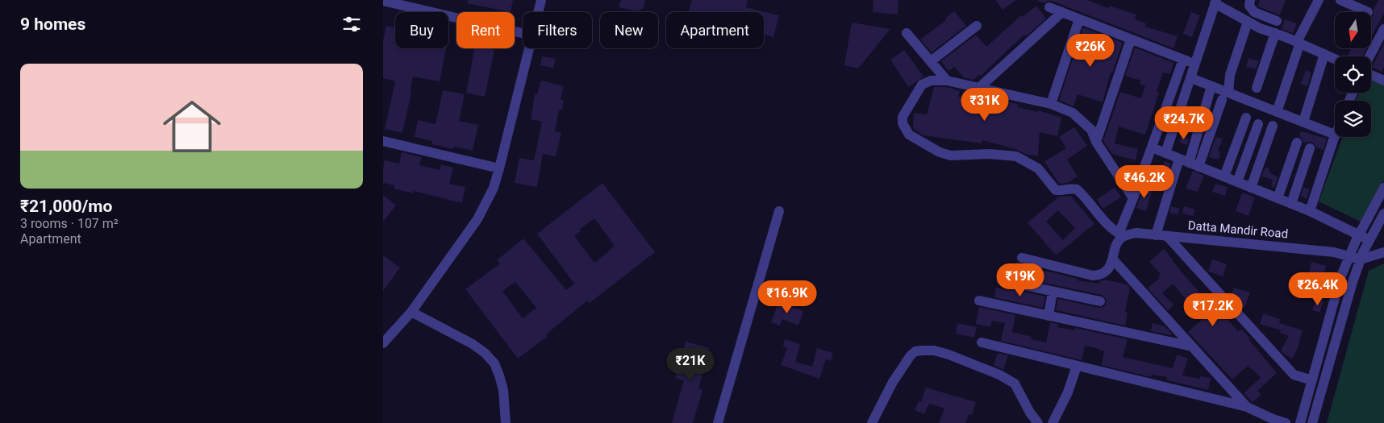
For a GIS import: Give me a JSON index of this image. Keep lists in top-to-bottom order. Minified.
{"streets":{"street":["Datta Mandir Road"]},"north":"bottom","page":{"heading":"9 homes","chip":["Buy","Rent","Filters","New","Apartment"],"price":["₹26K","₹31K","₹24.7K","₹46.2K","₹19K","₹26.4K","₹16.9K","₹17.2K","₹21K"],"list":[{"name":"₹21,000/mo","note":"3 rooms · 107 m² · Apartment"}]}}
